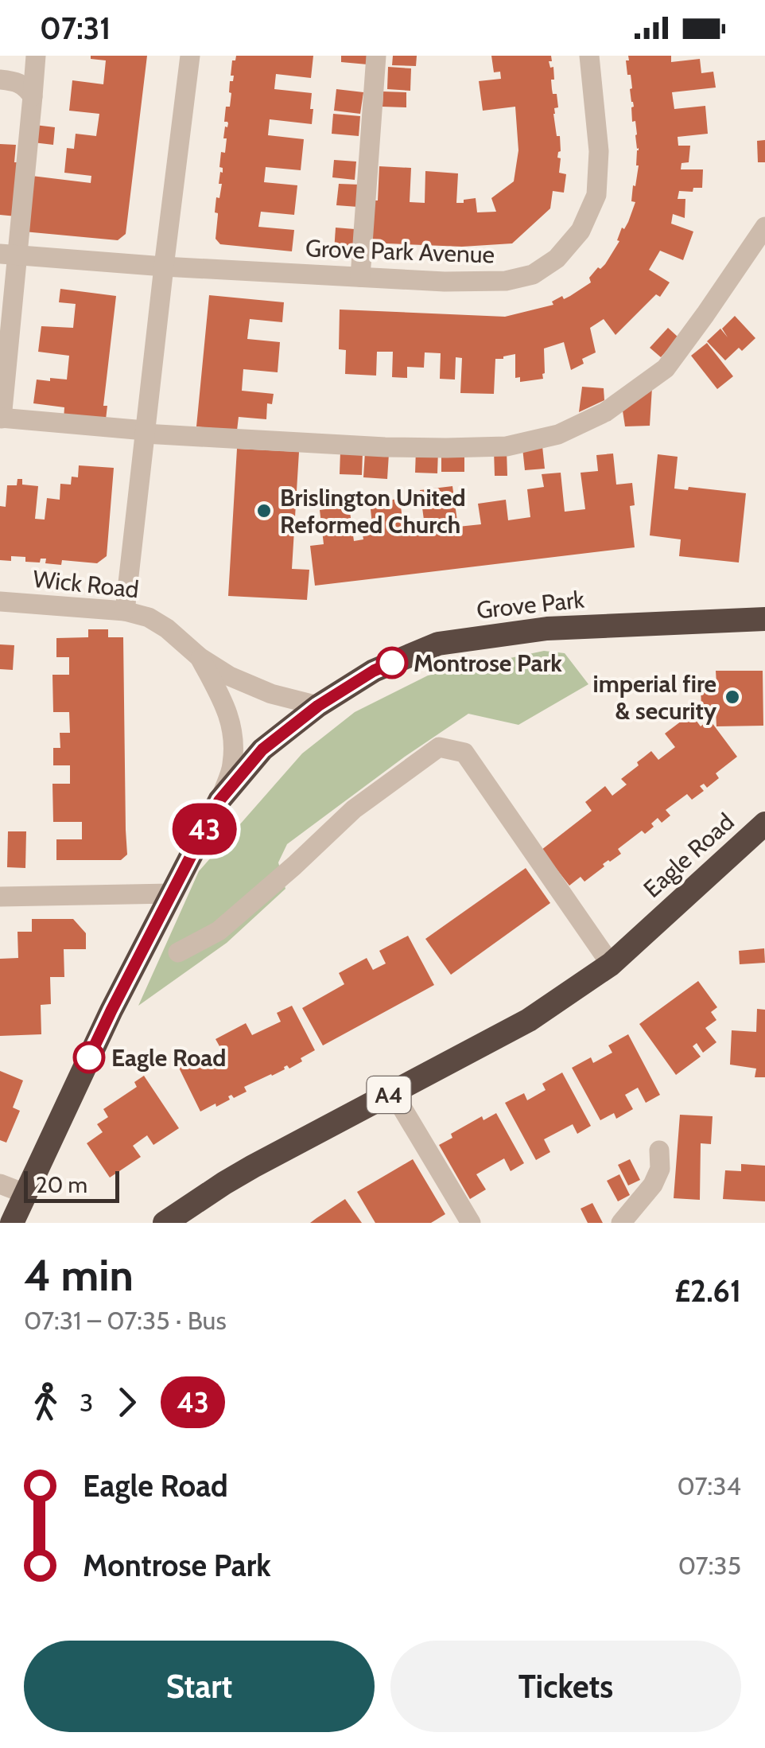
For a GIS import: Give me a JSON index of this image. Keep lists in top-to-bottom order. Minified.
{"streets":{"highway":["Grove Park","Eagle Road","A4"],"street":["Grove Park Avenue","Wick Road"]},"crossings":[["Wick Road","Grove Park"]],"places":["Brislington United Reformed Church","Montrose Park","imperial fire & security","Eagle Road"],"lines":["bus line 43"],"scale_bar":"20 m","page":{"status":"07:31","on_map":"43","scale":"20 m","heading":["4 min","07:31 – 07:35 · Bus","£2.61"],"legs":["3","43"],"list":[{"name":"Eagle Road","value":"07:34"},{"name":"Montrose Park","value":"07:35"}],"buttons":["Start","Tickets"]}}
